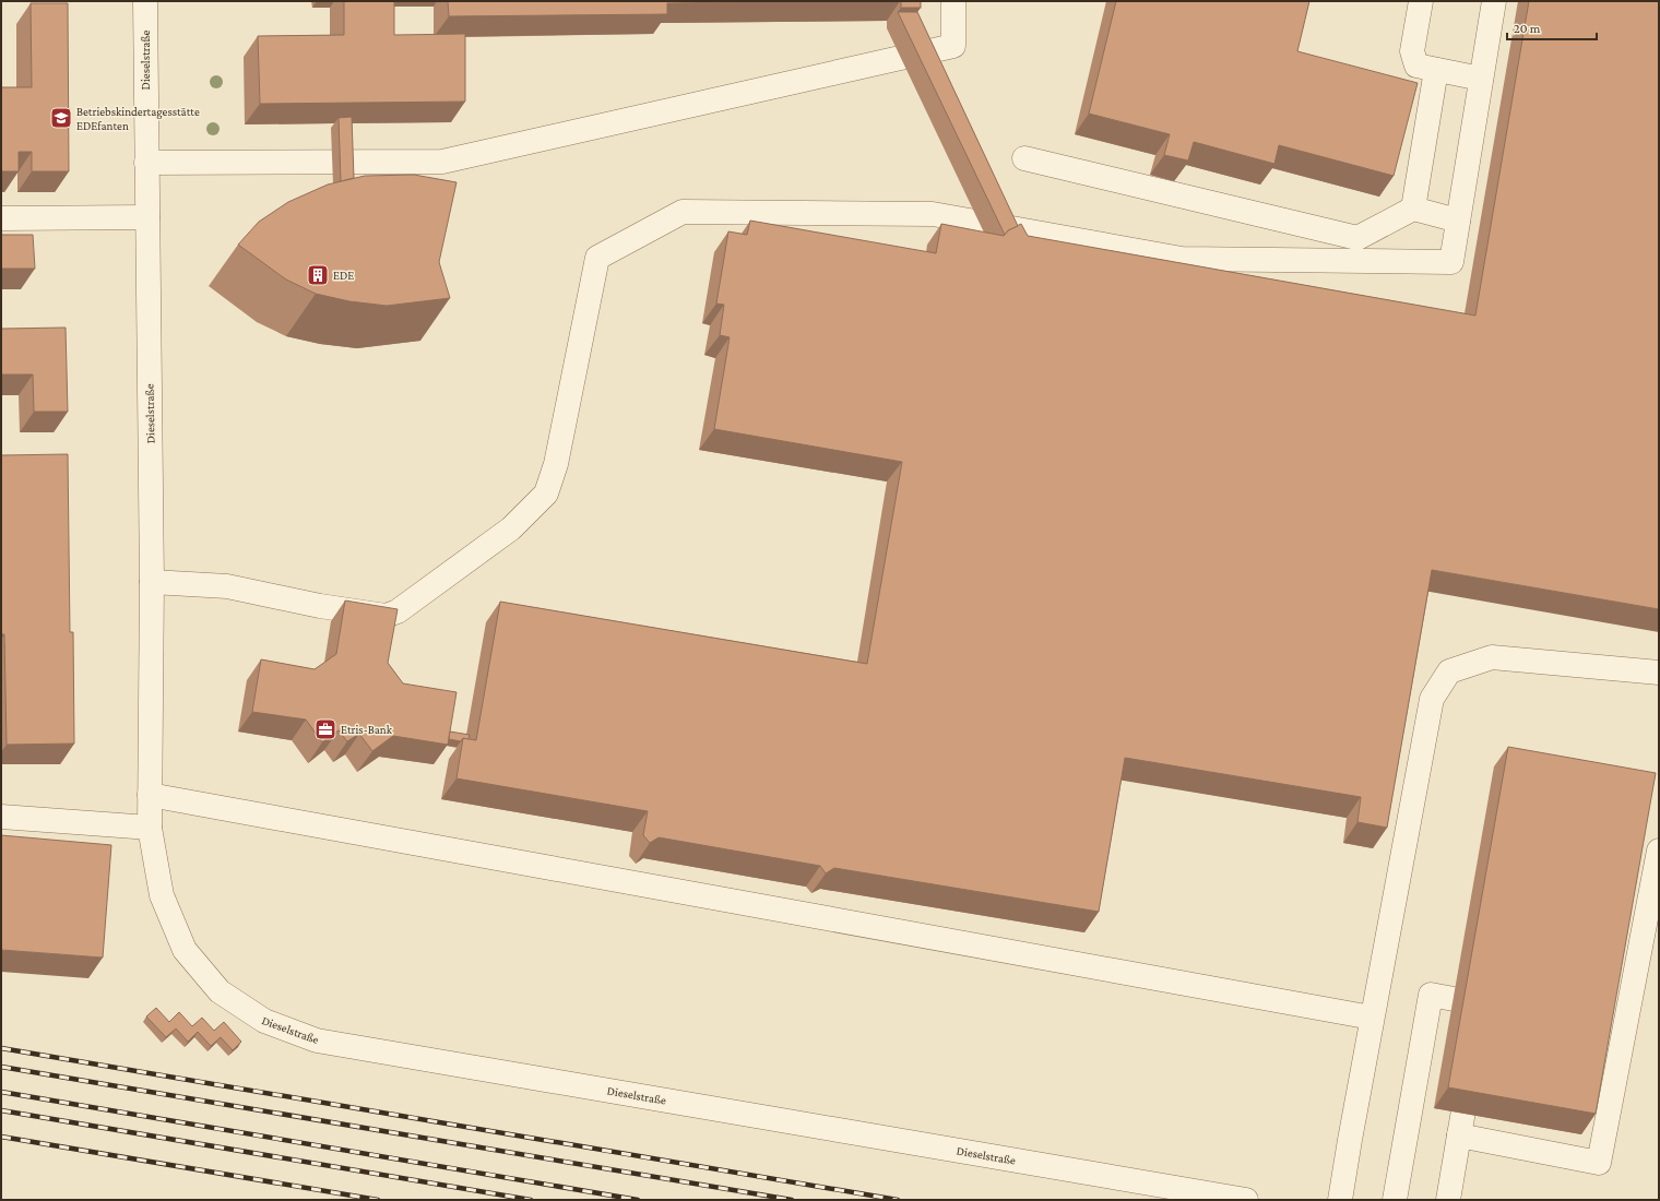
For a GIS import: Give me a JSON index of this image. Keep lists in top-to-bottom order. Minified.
{"streets":{"street":["Dieselstraße"]},"places":{"school or university":["Betriebskindertagesstätte EDEfanten"],"building":["EDE"],"office":["Etris-Bank"]},"scale_bar":"20 m"}
